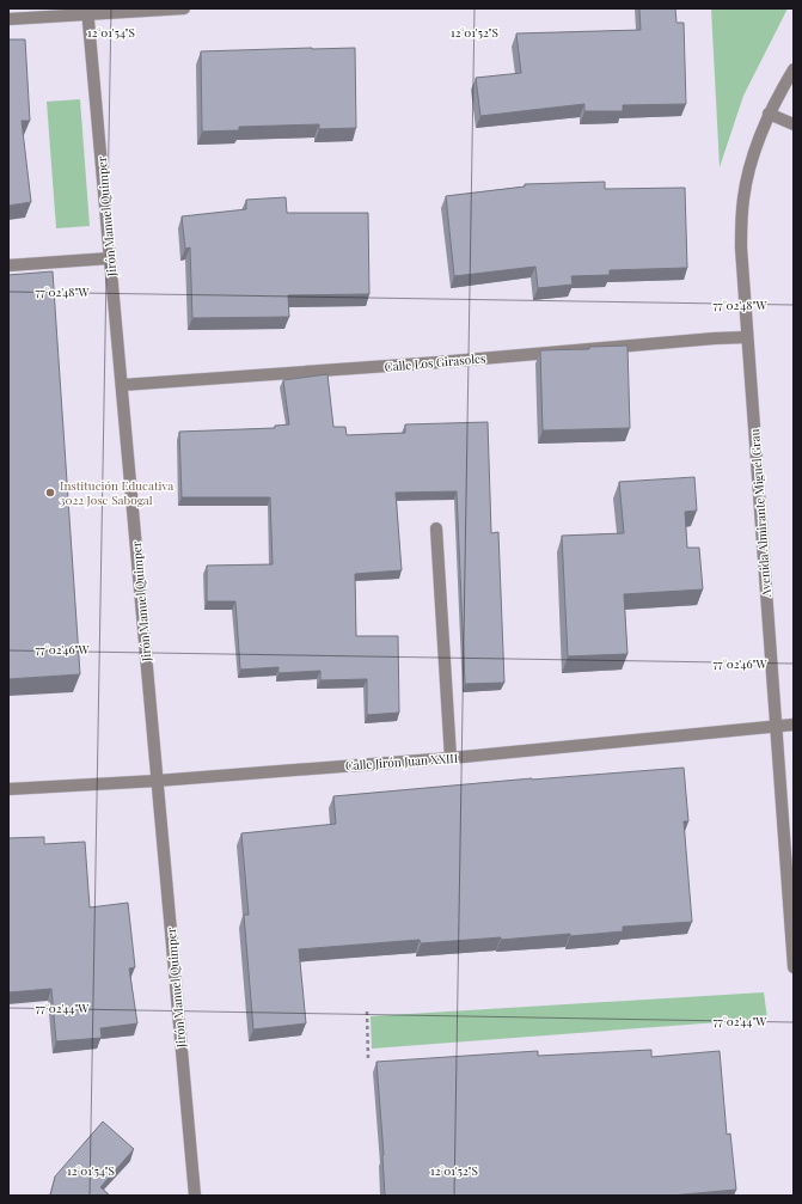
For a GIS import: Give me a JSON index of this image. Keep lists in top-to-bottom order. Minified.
{"streets":{"street":["Jirón Manuel Quimper","Calle Los Girasoles","Avenida Almirante Miguel Grau","Calle Jirón Juan XXIII"]},"crossings":[["Jirón Manuel Quimper","Calle Los Girasoles"],["Jirón Manuel Quimper","Calle Jirón Juan XXIII"],["Calle Los Girasoles","Avenida Almirante Miguel Grau"],["Avenida Almirante Miguel Grau","Calle Jirón Juan XXIII"]],"places":["Institución Educativa 3022 Jose Sabogal"],"coordinates":["12°01'54\"S","12°01'52\"S","77°02'48\"W","77°02'46\"W","77°02'44\"W"]}
